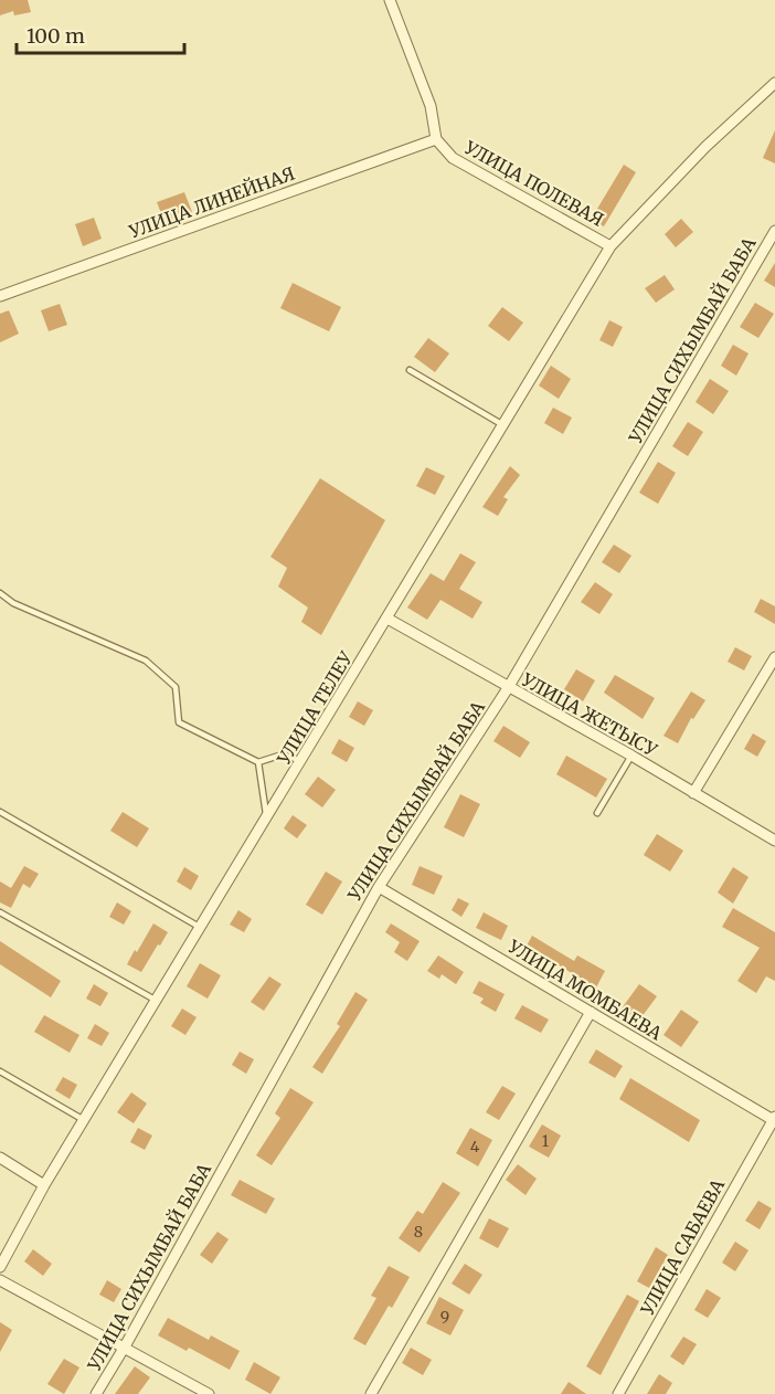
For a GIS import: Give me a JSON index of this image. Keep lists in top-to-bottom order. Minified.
{"streets":{"street":["УЛИЦА ПОЛЕВАЯ","УЛИЦА ЛИНЕЙНАЯ","УЛИЦА СИХЫМБАЙ БАБА","УЛИЦА ТЕЛЕУ","УЛИЦА ЖЕТЫСУ","УЛИЦА МОМБАЕВА","УЛИЦА САБАЕВА"]},"crossings":[["УЛИЦА ПОЛЕВАЯ","УЛИЦА ЛИНЕЙНАЯ"],["УЛИЦА ПОЛЕВАЯ","УЛИЦА ТЕЛЕУ"],["УЛИЦА СИХЫМБАЙ БАБА","УЛИЦА ЖЕТЫСУ"],["УЛИЦА СИХЫМБАЙ БАБА","УЛИЦА МОМБАЕВА"],["УЛИЦА ТЕЛЕУ","УЛИЦА ЖЕТЫСУ"],["УЛИЦА МОМБАЕВА","УЛИЦА САБАЕВА"]],"house_numbers":["1","4","8","9"],"scale_bar":"100 m"}
